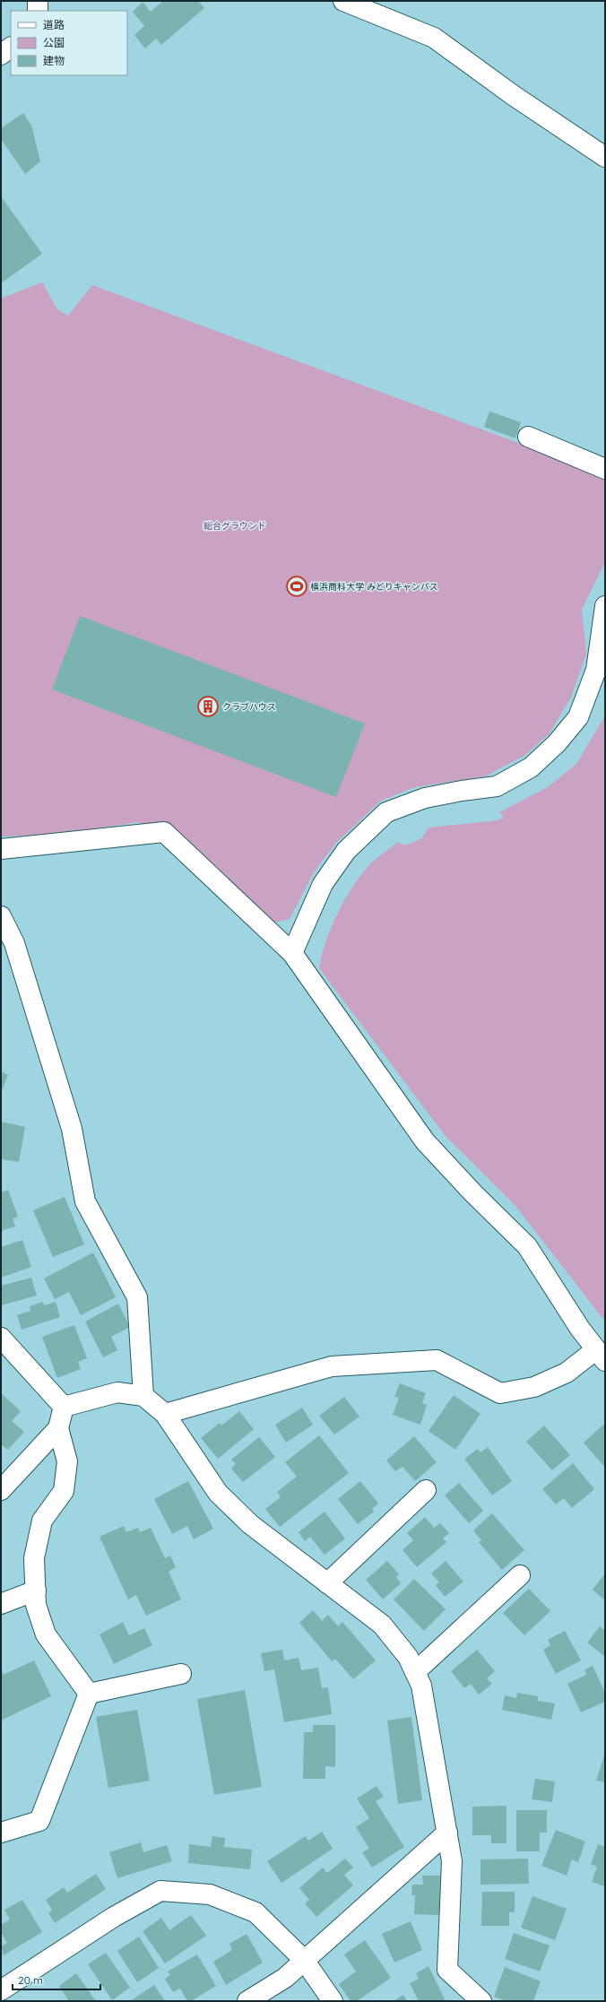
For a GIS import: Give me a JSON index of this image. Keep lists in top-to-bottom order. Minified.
{"parks":["総合グラウンド"],"places":{"sports":["横浜商科大学 みどりキャンパス"],"building":["クラブハウス"]},"legend":["道路","公園","建物"],"scale_bar":"20 m"}
